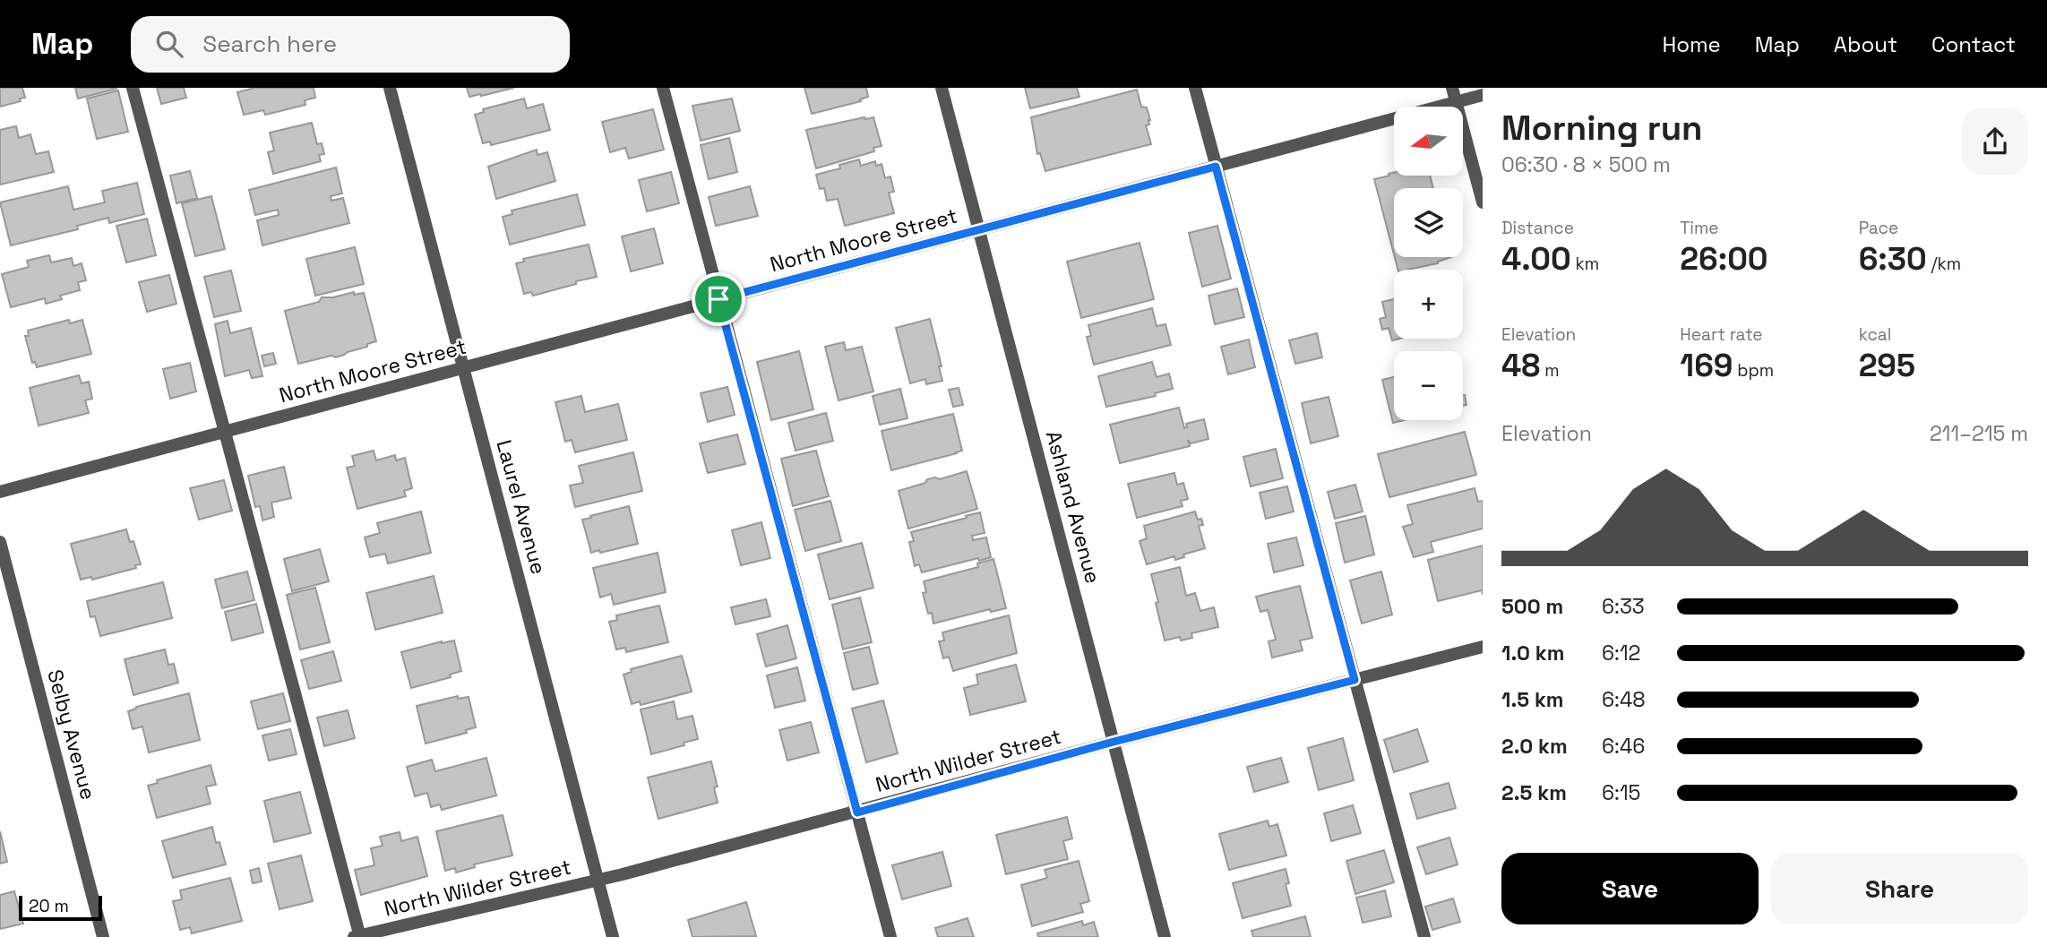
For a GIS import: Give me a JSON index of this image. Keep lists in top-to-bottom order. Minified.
{"streets":{"street":["North Moore Street","Laurel Avenue","Ashland Avenue","Selby Avenue","North Wilder Street"]},"crossings":[["North Moore Street","Laurel Avenue"],["North Moore Street","Ashland Avenue"],["Laurel Avenue","North Wilder Street"],["Ashland Avenue","North Wilder Street"]],"scale_bar":"20 m","north":"left","page":{"header":"Map","search":"Search here","nav":["Home","Map","About","Contact"],"heading":["Morning run","06:30 · 8 × 500 m"],"map_buttons":["+","−"],"stats":[["Distance","4.00 km"],["Time","26:00"],["Pace","6:30 /km"],["Elevation","48 m"],["Heart rate","169 bpm"],["kcal","295"]],"chart":["Elevation","211–215 m"],"list":[{"name":"500 m","note":"6:33"},{"name":"1.0 km","note":"6:12"},{"name":"1.5 km","note":"6:48"},{"name":"2.0 km","note":"6:46"},{"name":"2.5 km","note":"6:15"}],"buttons":["Save","Share"],"scale":"20 m"}}
